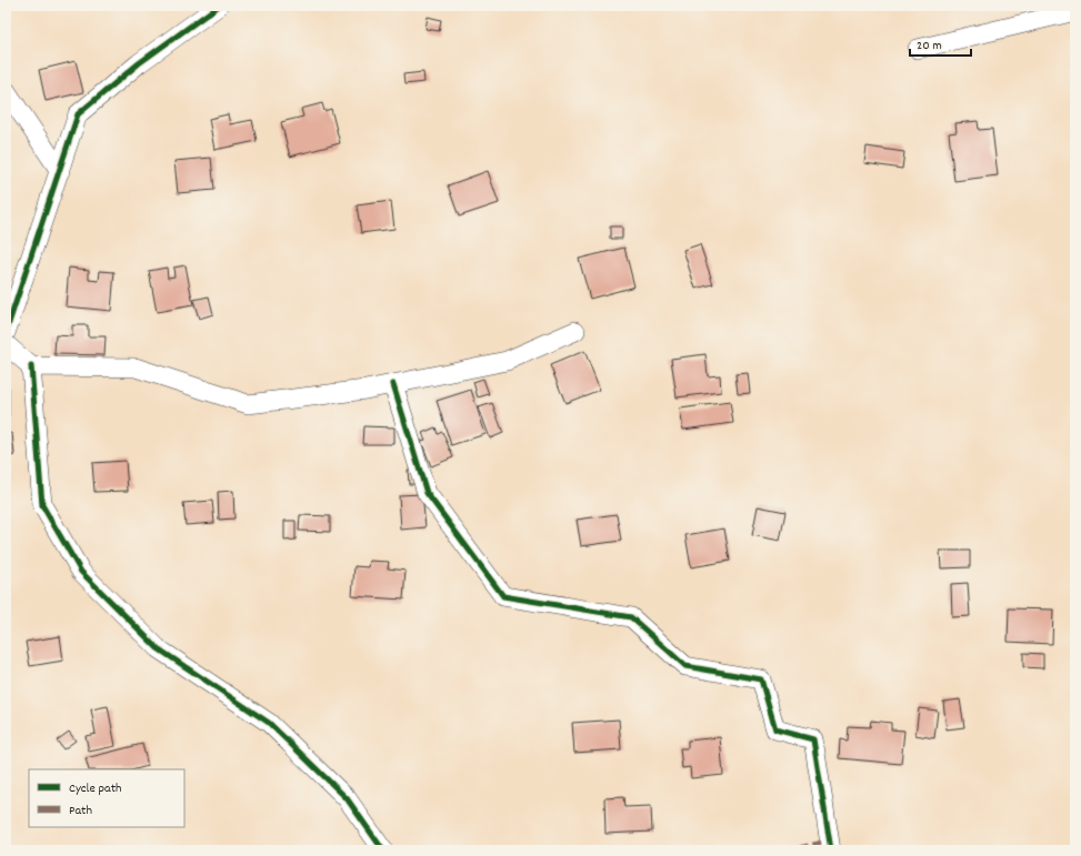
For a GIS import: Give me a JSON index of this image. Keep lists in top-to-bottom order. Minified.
{"legend":["Cycle path","Path"],"scale_bar":"20 m"}
